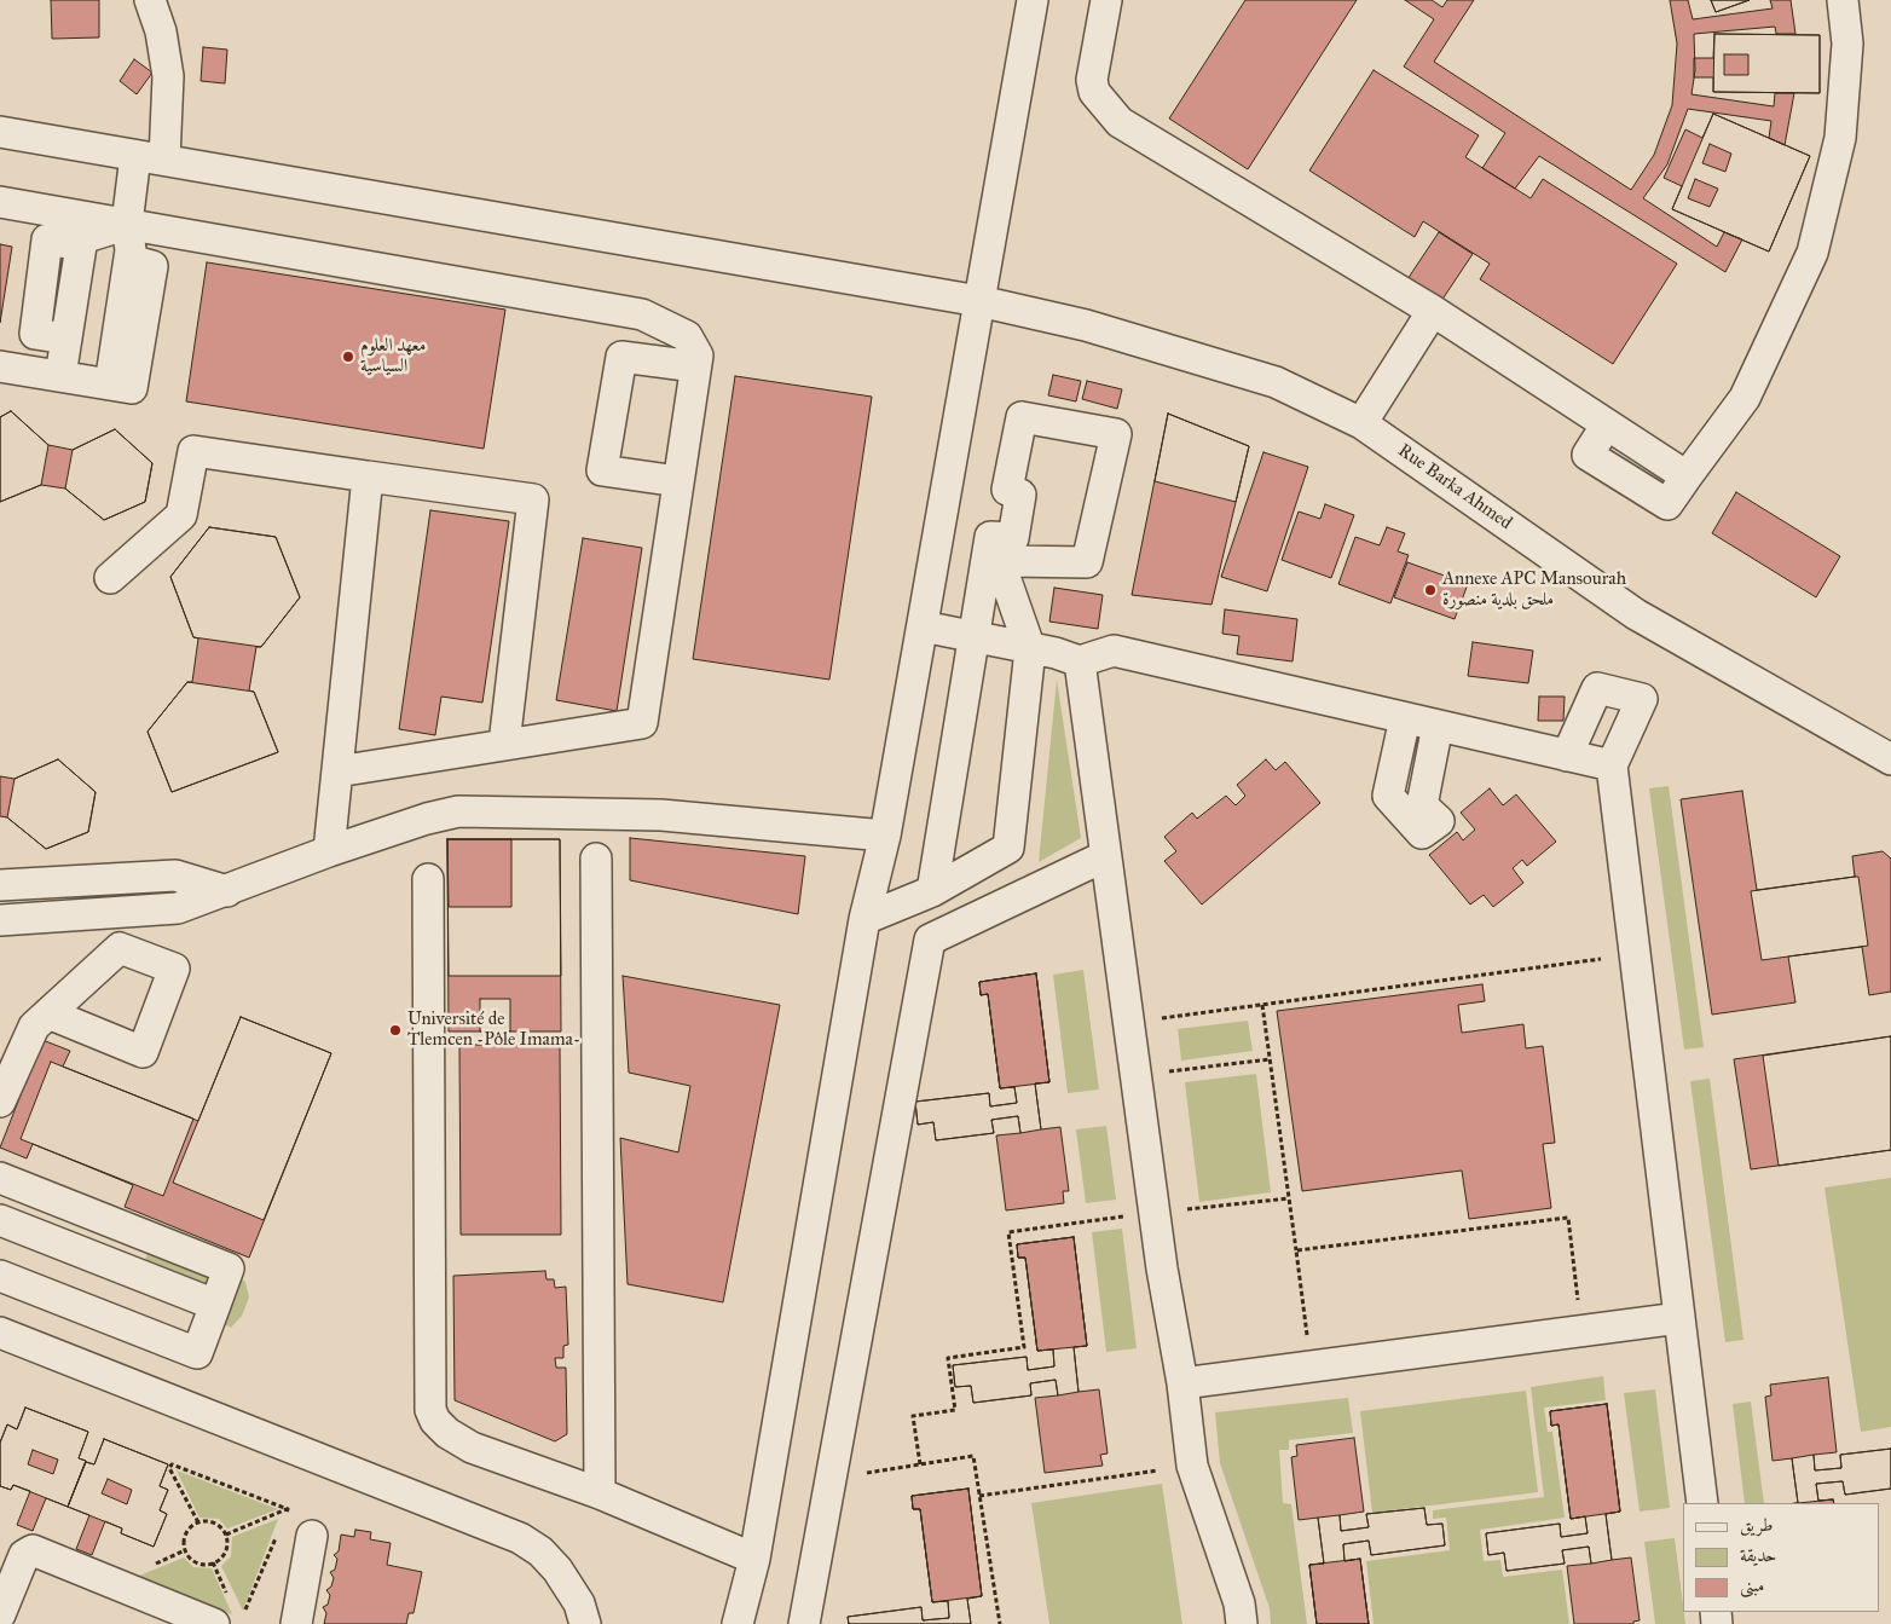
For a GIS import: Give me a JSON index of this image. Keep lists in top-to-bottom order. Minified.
{"streets":{"street":["Rue Barka Ahmed"]},"places":["معهد العلوم السياسية","Annexe APC Mansourah ملحق بلدية منصورة","Université de Tlemcen -Pôle Imama-"],"legend":["طريق","حديقة","مبنى"]}
